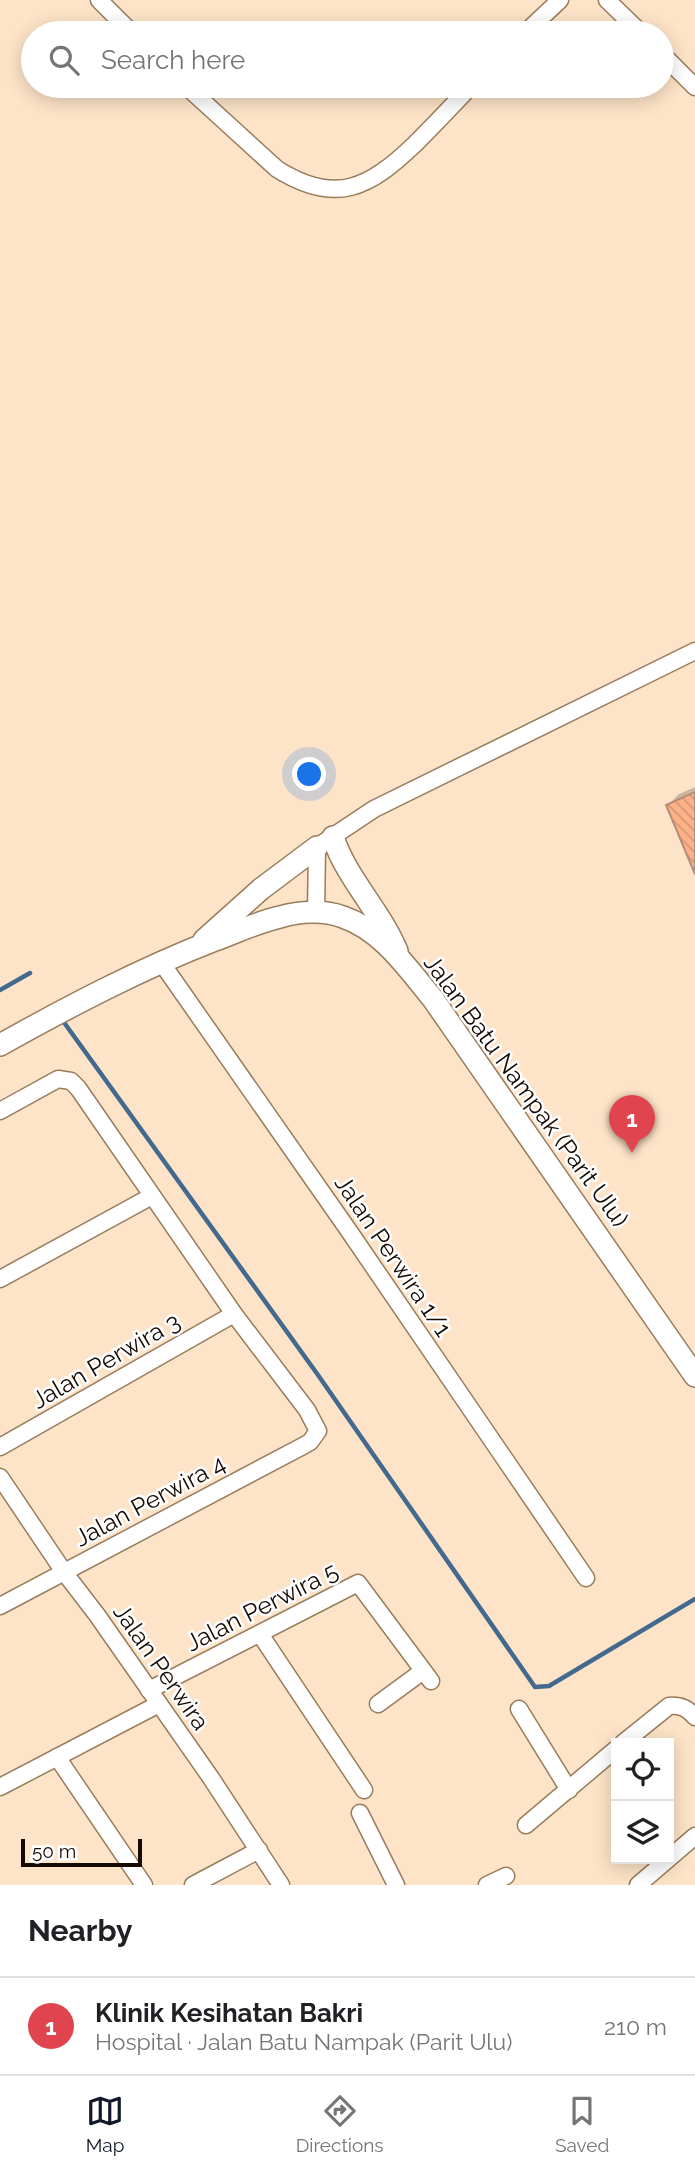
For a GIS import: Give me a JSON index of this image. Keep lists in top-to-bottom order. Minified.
{"streets":{"street":["Jalan Batu Nampak (Parit Ulu)","Jalan Perwira 1/1","Jalan Perwira 3","Jalan Perwira 4","Jalan Perwira 5","Jalan Perwira"]},"crossings":[["Jalan Batu Nampak (Parit Ulu)","Jalan Perwira 1/1"],["Jalan Perwira 3","Jalan Perwira 4"],["Jalan Perwira 4","Jalan Perwira"],["Jalan Perwira 5","Jalan Perwira"]],"scale_bar":"50 m","page":{"search":"Search here","pins":"1","scale":"50 m","heading":"Nearby","list":[{"mark":"1","name":"Klinik Kesihatan Bakri","note":"Hospital · Jalan Batu Nampak (Parit Ulu)","value":"210 m"}],"nav":["Map","Directions","Saved"]}}
